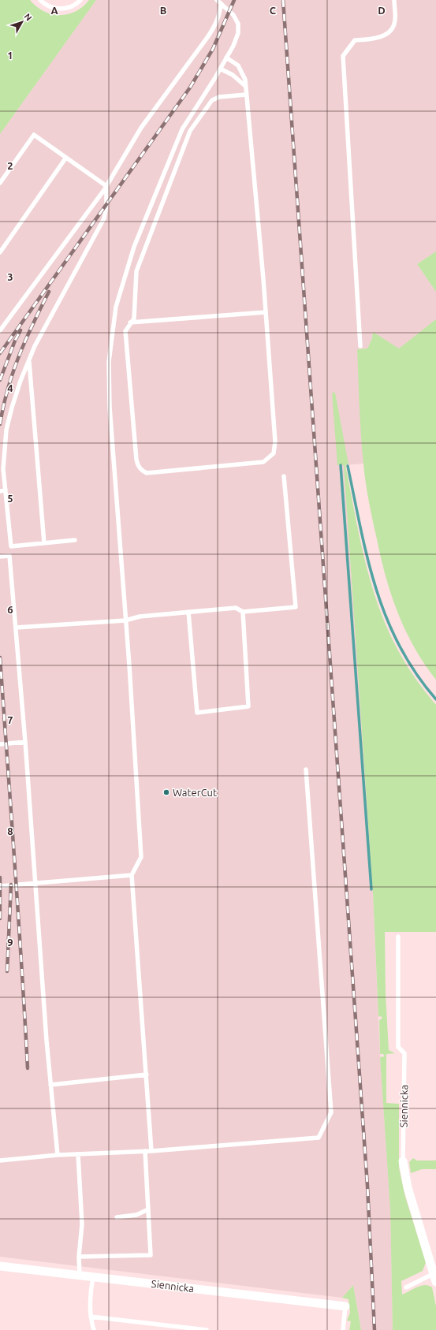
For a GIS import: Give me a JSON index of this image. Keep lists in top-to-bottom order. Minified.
{"streets":{"street":["Siennicka"]},"places":["WaterCut"],"north":"top right","grid":{"columns":["A","B","C","D"],"rows":["1","2","3","4","5","6","7","8","9"]}}
